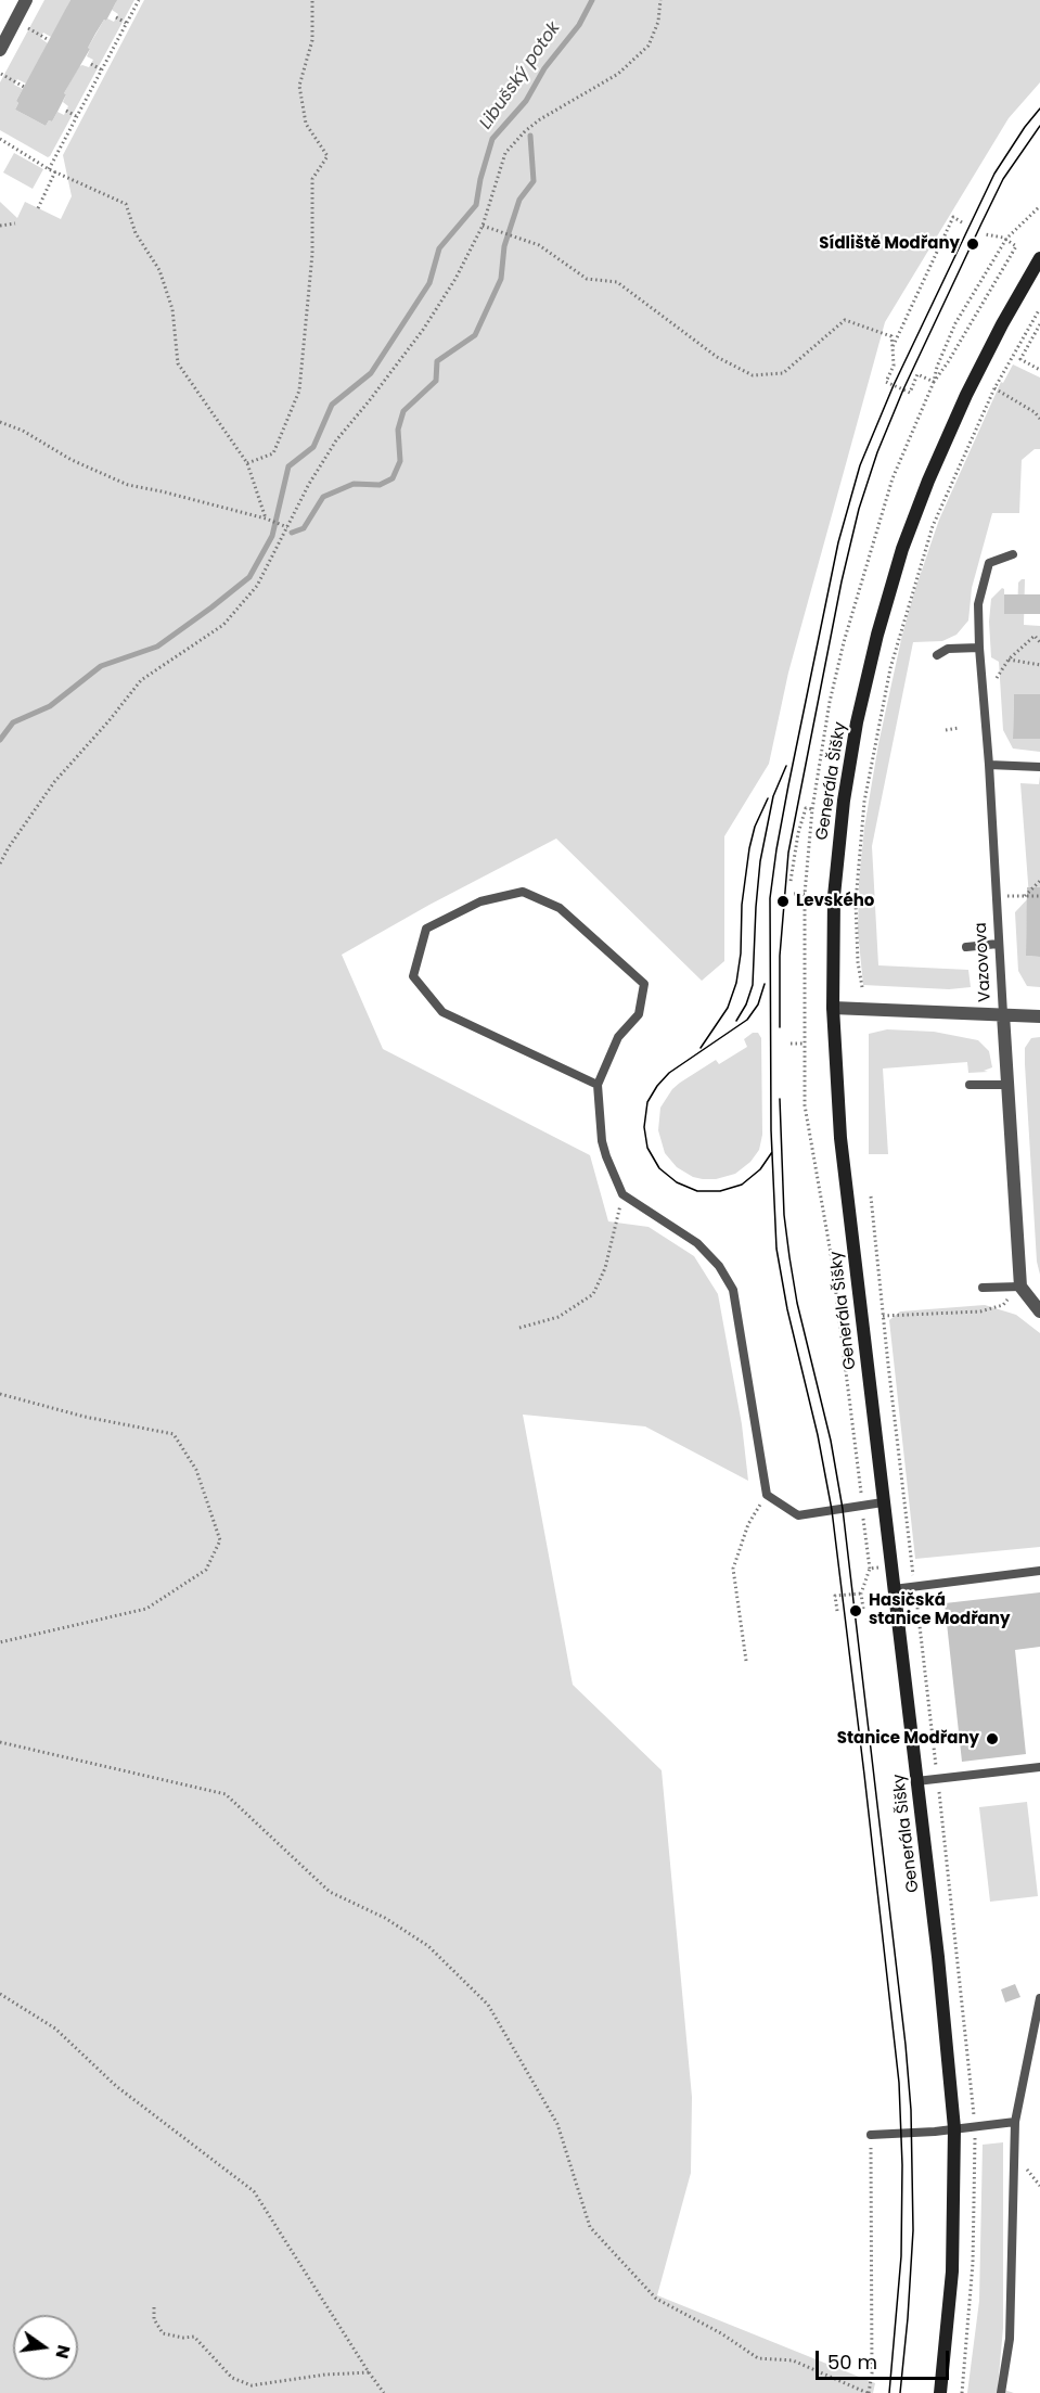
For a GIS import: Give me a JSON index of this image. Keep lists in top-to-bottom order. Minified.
{"streets":{"main road":["Generála Šišky"],"street":["Vazovova"]},"water":["Libušský potok"],"places":["Sídliště Modřany","Levského","Hasičská stanice Modřany","Stanice Modřany"],"scale_bar":"50 m","north":"right"}
